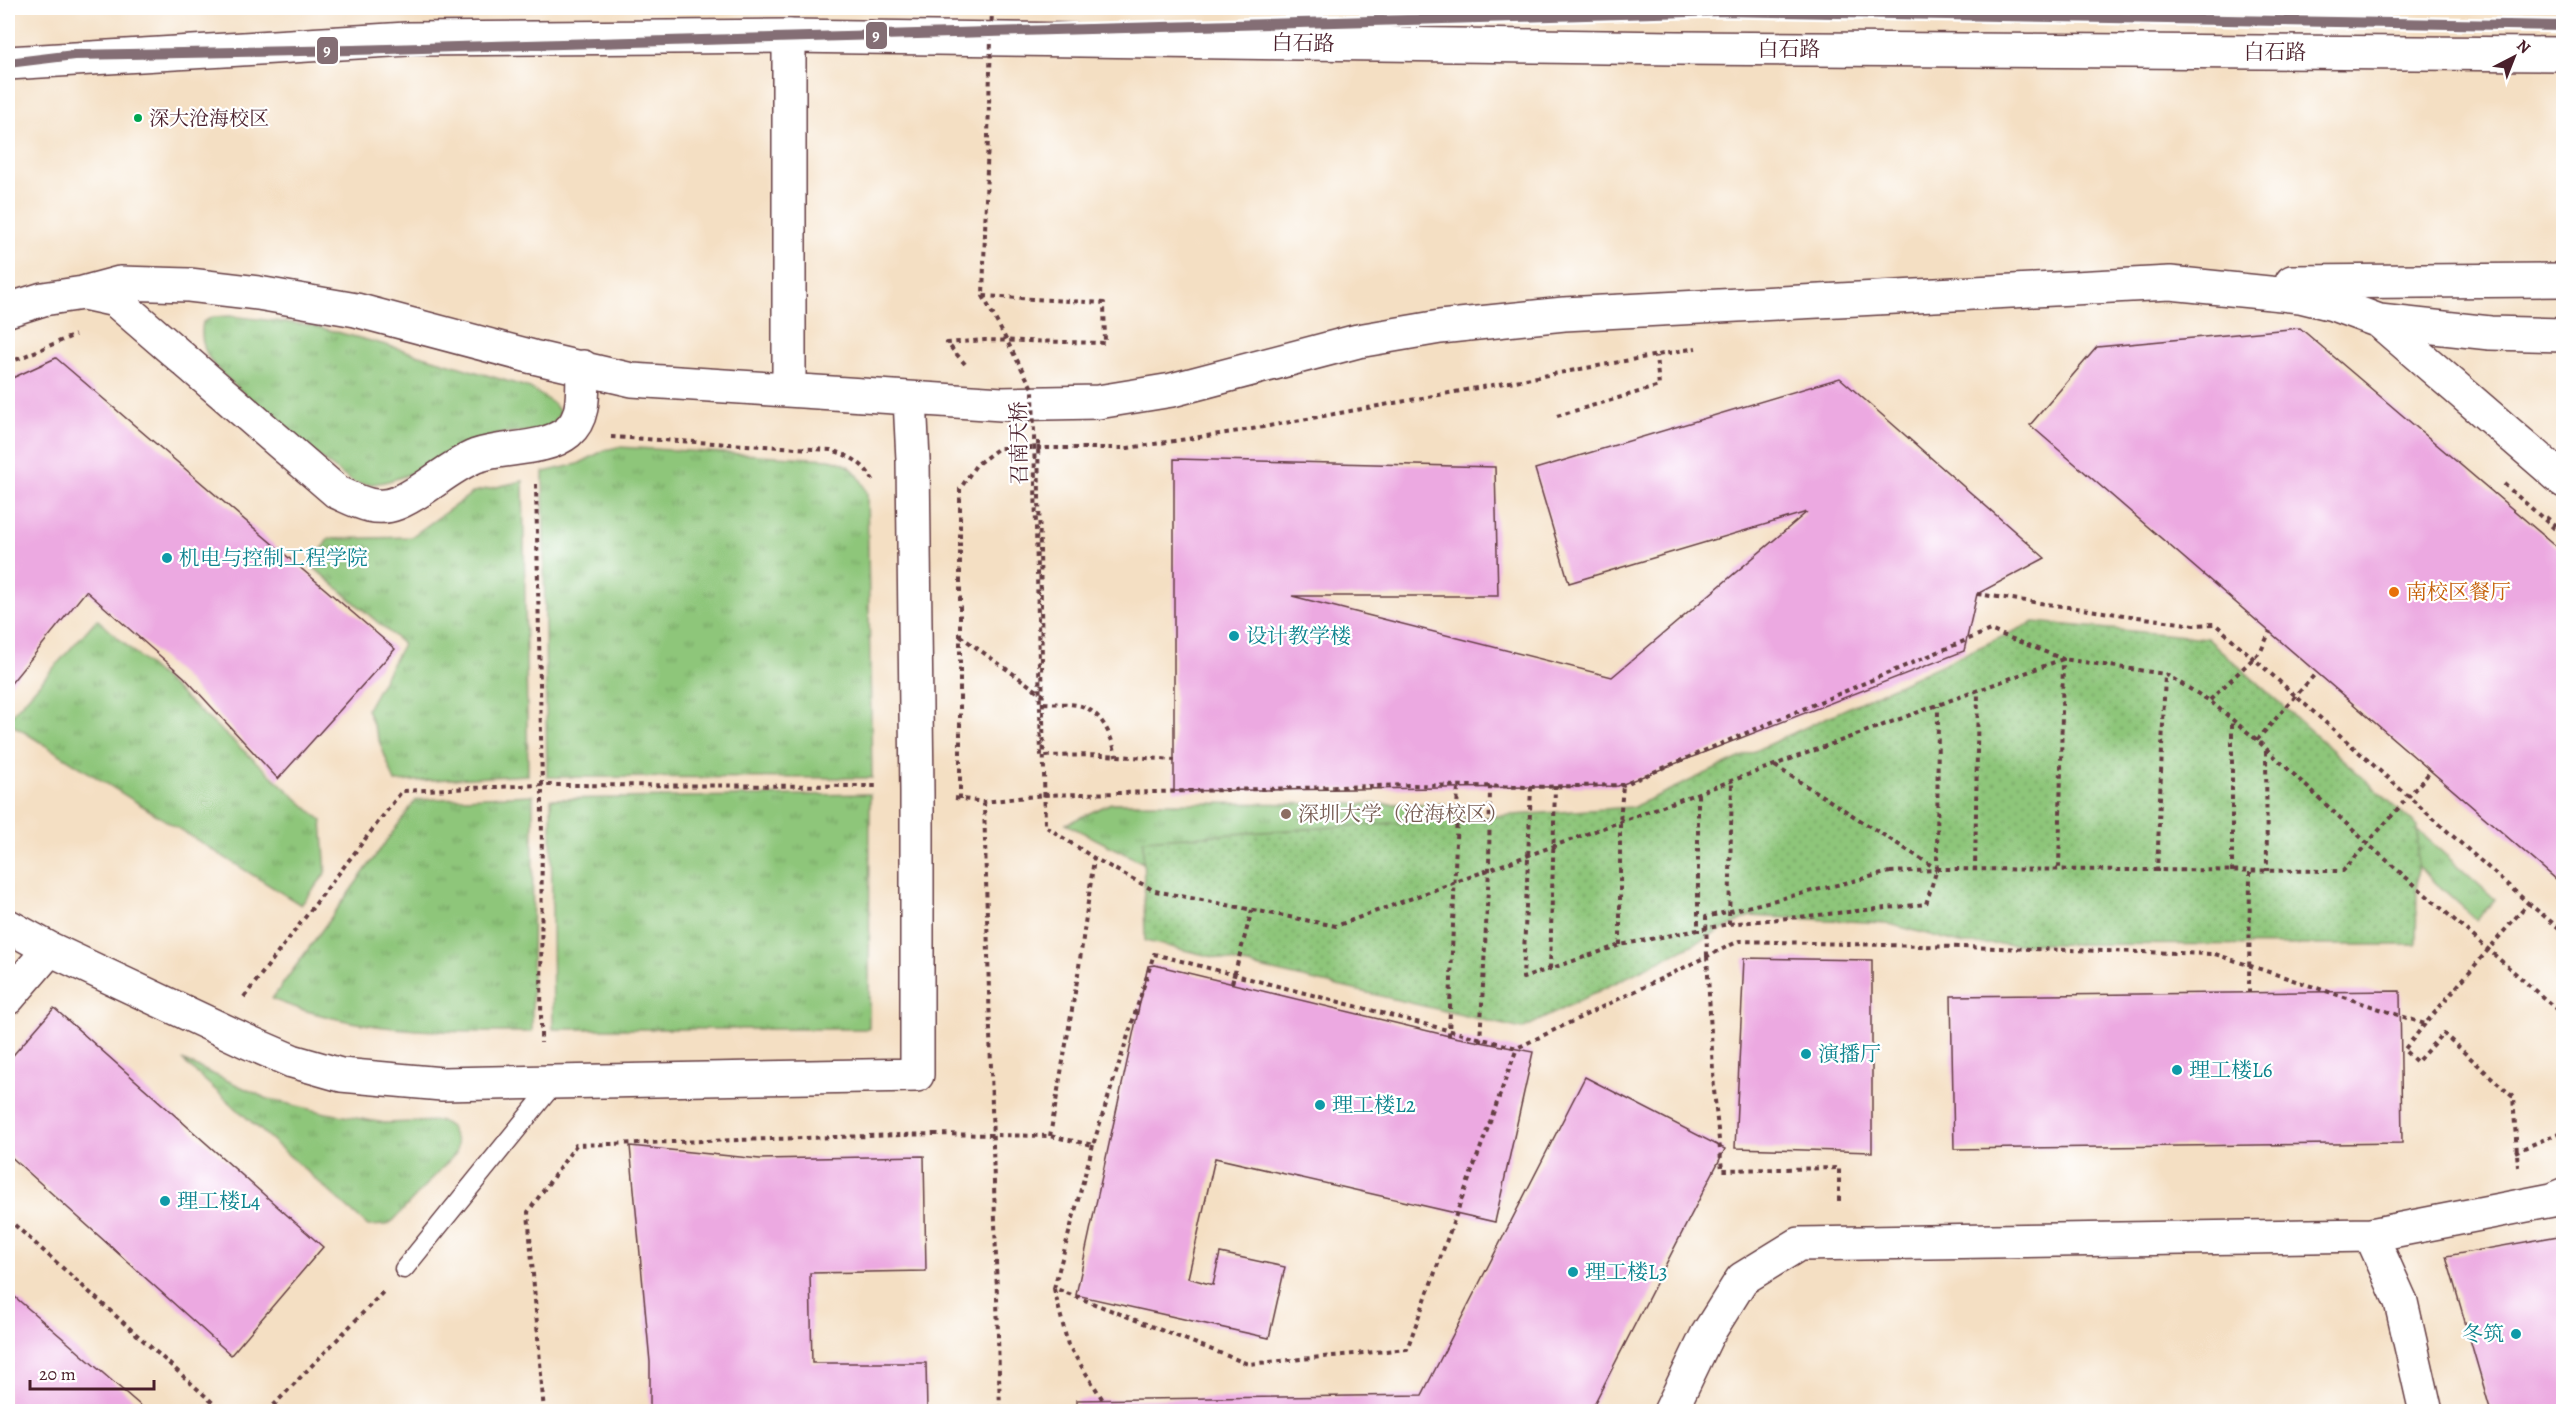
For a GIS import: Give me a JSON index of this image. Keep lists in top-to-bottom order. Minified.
{"streets":{"street":["白石路"],"path":["召南天桥"]},"places":["深大沧海校区","机电与控制工程学院","南校区餐厅","设计教学楼","深圳大学（沧海校区）","演播厅","理工楼L6","理工楼L2","理工楼L4","理工楼L3","冬筑"],"lines":["transit line 9"],"scale_bar":"20 m","north":"top right"}
